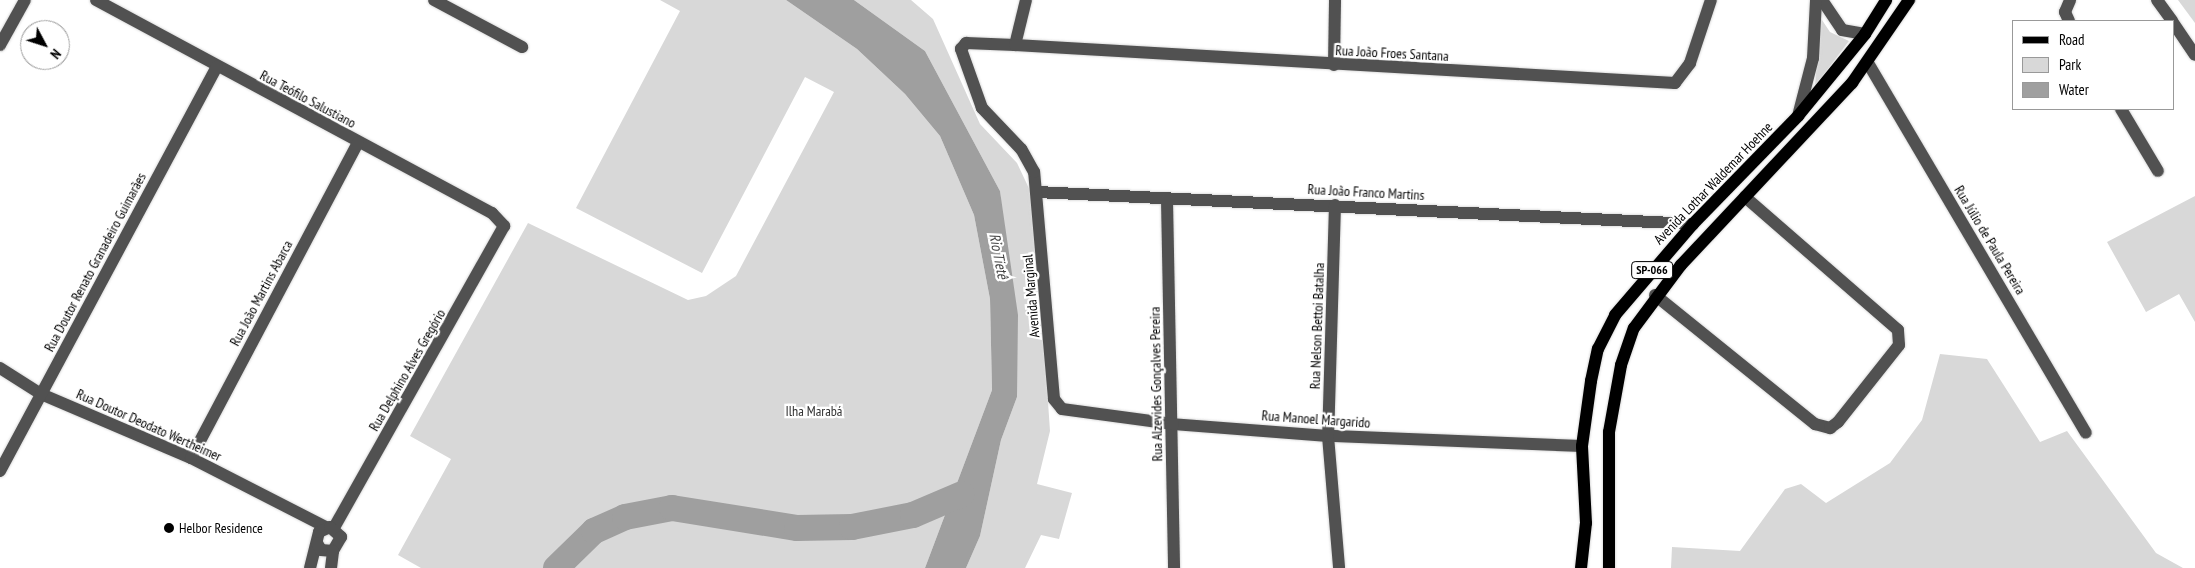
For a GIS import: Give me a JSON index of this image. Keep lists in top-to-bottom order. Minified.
{"streets":{"main road":["Avenida Lothar Waldemar Hoehne","SP-066"],"street":["Rua João Froes Santana","Rua Teófilo Salustiano","Rua João Franco Martins","Rua Júlio de Paula Pereira","Rua Doutor Renato Granadeiro Guimarães","Rua João Martins Abarca","Avenida Marginal","Rua Nelson Bettoi Batalha","Rua Delphino Alves Gregório","Rua Alzevides Gonçalves Pereira","Rua Manoel Margarido","Rua Doutor Deodato Wertheimer"]},"crossings":[["Rua João Froes Santana","Avenida Marginal"],["Rua Teófilo Salustiano","Rua Doutor Renato Granadeiro Guimarães"],["Rua Teófilo Salustiano","Rua João Martins Abarca"],["Rua Teófilo Salustiano","Rua Delphino Alves Gregório"],["Avenida Lothar Waldemar Hoehne","Rua João Franco Martins"],["Avenida Lothar Waldemar Hoehne","SP-066"],["Avenida Lothar Waldemar Hoehne","Rua Manoel Margarido"],["Rua João Franco Martins","Avenida Marginal"],["Rua João Franco Martins","Rua Nelson Bettoi Batalha"],["Rua João Franco Martins","Rua Alzevides Gonçalves Pereira"],["Rua Júlio de Paula Pereira","SP-066"],["Rua Doutor Renato Granadeiro Guimarães","Rua Doutor Deodato Wertheimer"],["Rua João Martins Abarca","Rua Doutor Deodato Wertheimer"],["Avenida Marginal","Rua Manoel Margarido"],["Rua Nelson Bettoi Batalha","Rua Manoel Margarido"],["Rua Delphino Alves Gregório","Rua Doutor Deodato Wertheimer"],["Rua Alzevides Gonçalves Pereira","Rua Manoel Margarido"]],"water":["Rio Tietê"],"parks":["Ilha Marabá"],"places":["Helbor Residence"],"legend":["Road","Park","Water"],"north":"bottom right"}
